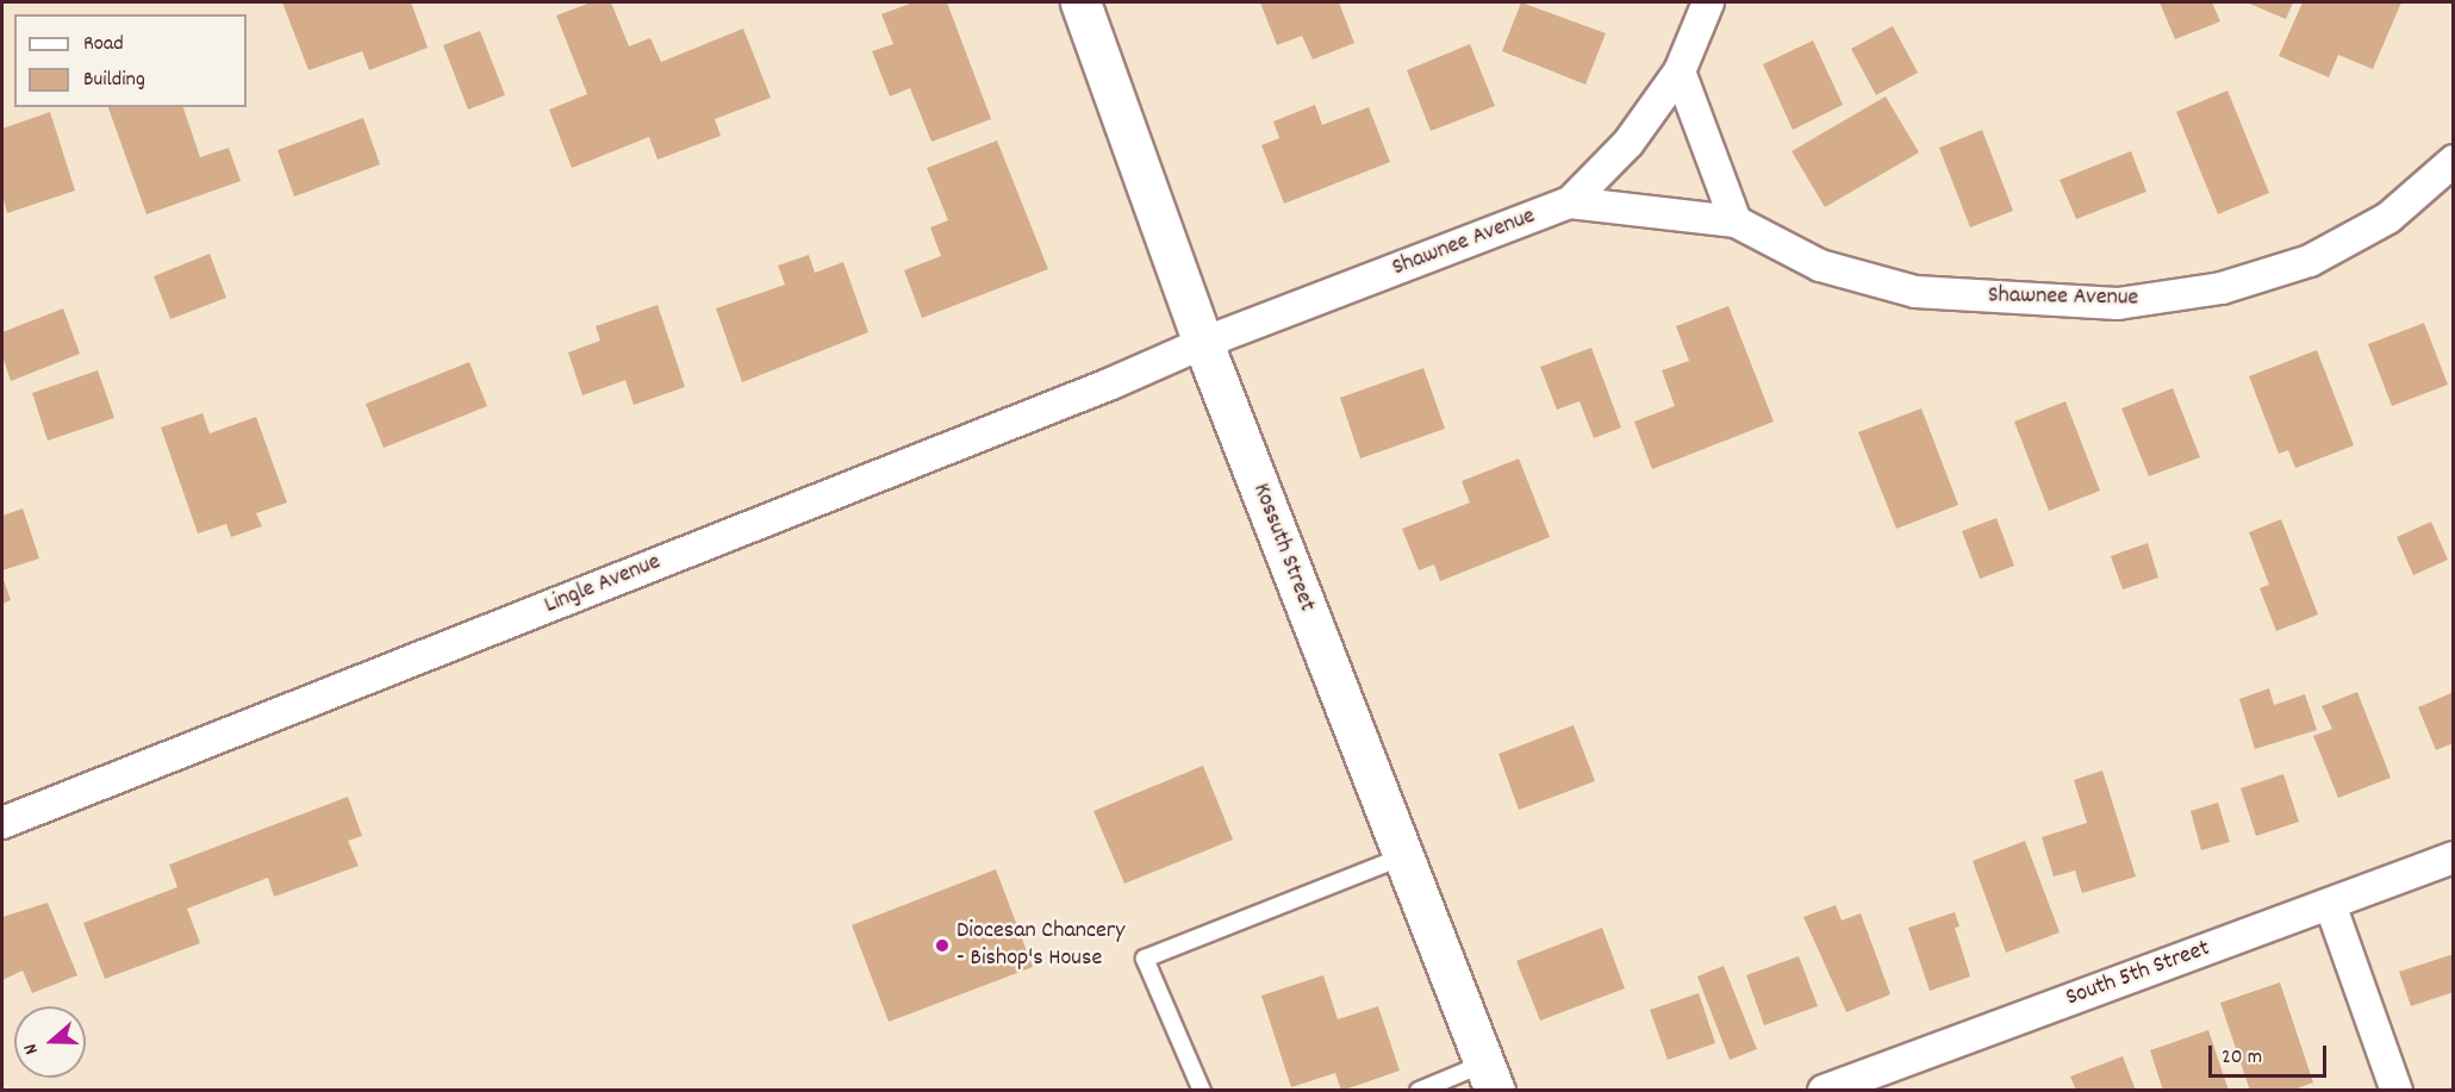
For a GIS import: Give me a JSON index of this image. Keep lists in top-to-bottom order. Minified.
{"streets":{"street":["Shawnee Avenue","Kossuth Street","Lingle Avenue","South 5th Street"]},"crossings":[["Shawnee Avenue","Kossuth Street"],["Shawnee Avenue","Lingle Avenue"],["Kossuth Street","Lingle Avenue"]],"places":["Diocesan Chancery - Bishop's House"],"legend":["Road","Building"],"scale_bar":"20 m","north":"left"}
